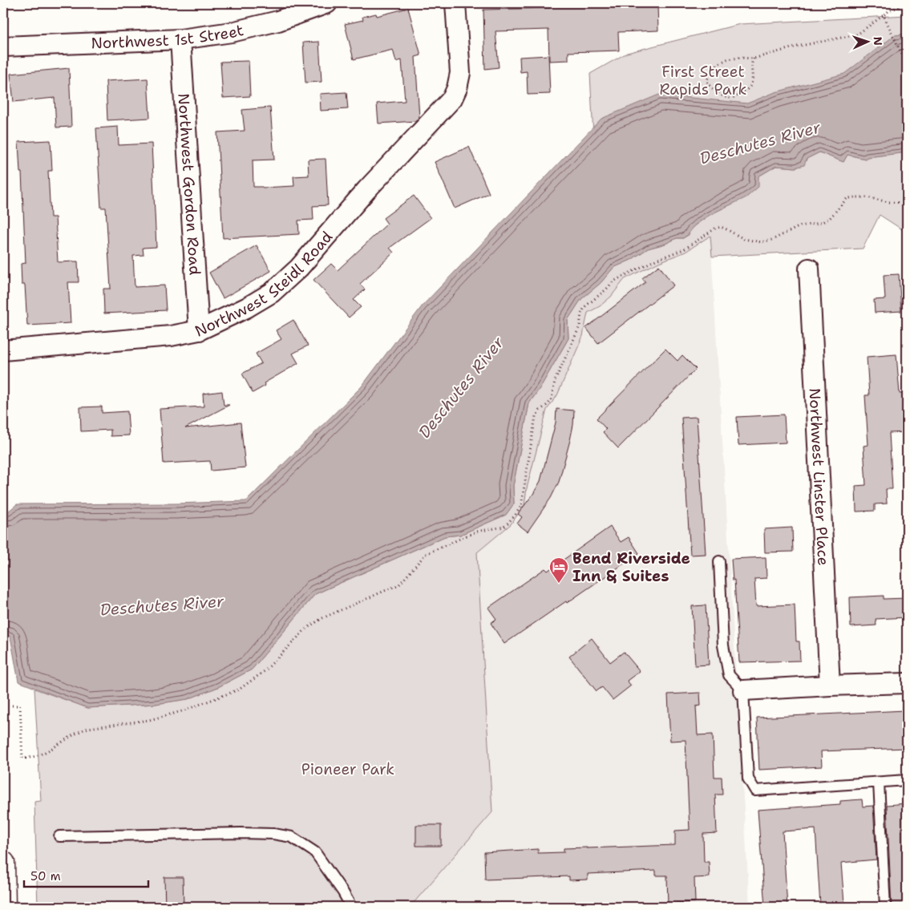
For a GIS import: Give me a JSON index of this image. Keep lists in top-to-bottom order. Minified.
{"streets":{"street":["Northwest 1st Street","Northwest Gordon Road","Northwest Steidl Road","Northwest Linster Place"]},"crossings":[["Northwest 1st Street","Northwest Gordon Road"],["Northwest Gordon Road","Northwest Steidl Road"]],"water":["Deschutes River"],"parks":["First Street Rapids Park","Pioneer Park"],"places":{"hotel":["Bend Riverside Inn & Suites"]},"scale_bar":"50 m","north":"right"}
